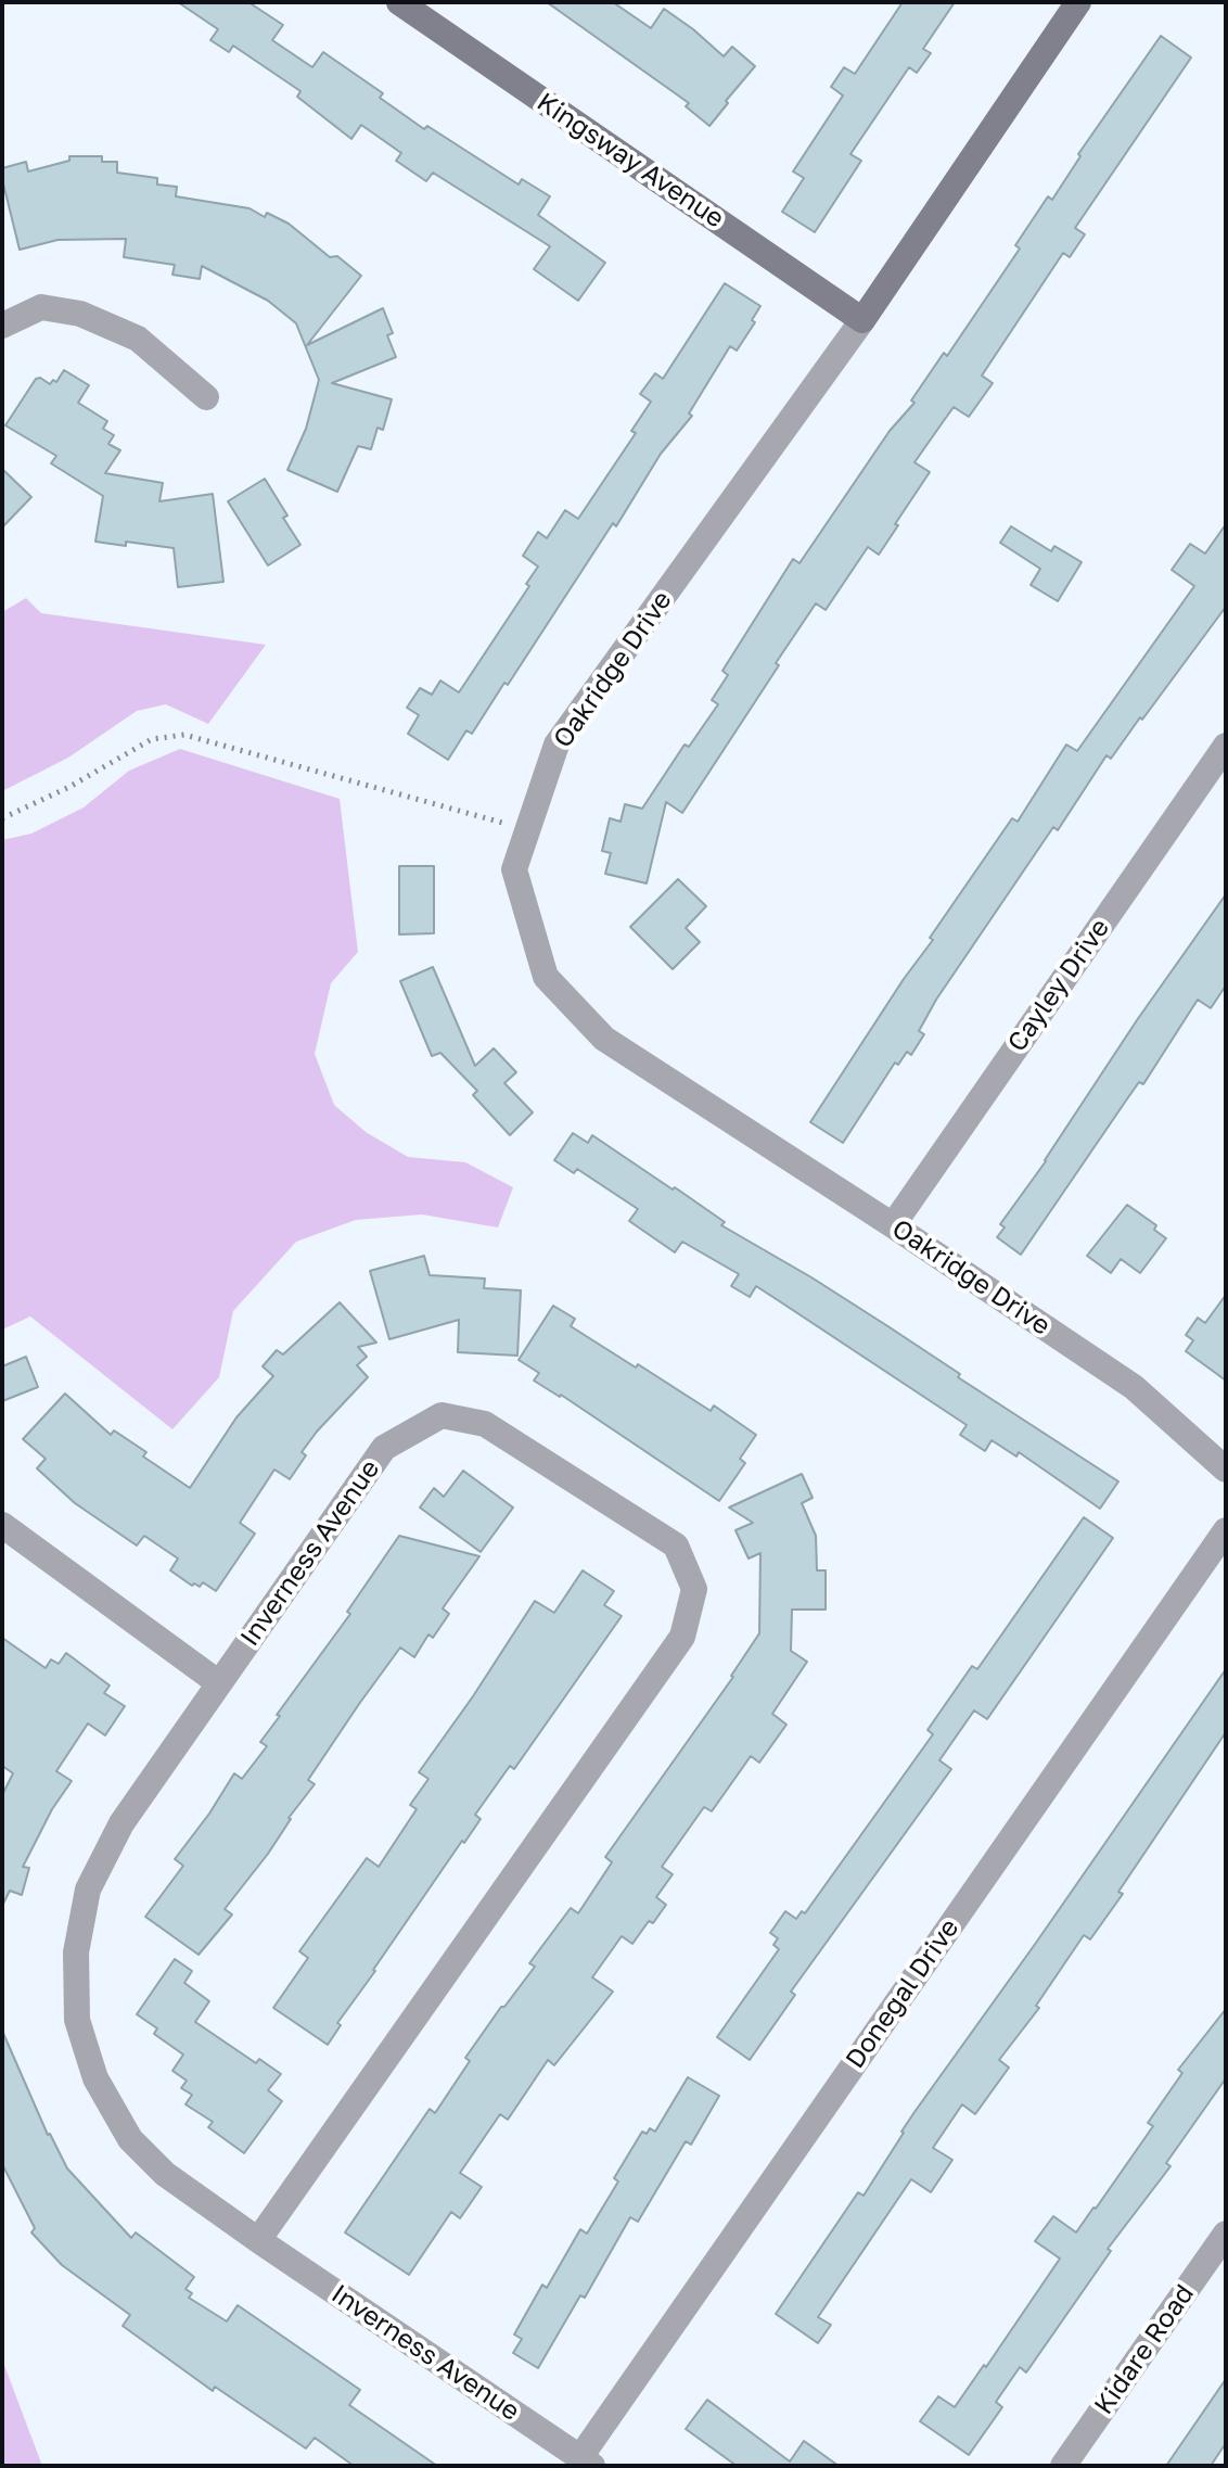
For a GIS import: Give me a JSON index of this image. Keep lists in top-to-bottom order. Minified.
{"streets":{"street":["Kingsway Avenue","Oakridge Drive","Cayley Drive","Inverness Avenue","Donegal Drive","Kidare Road"]},"crossings":[["Kingsway Avenue","Oakridge Drive"],["Oakridge Drive","Cayley Drive"],["Inverness Avenue","Donegal Drive"]]}
